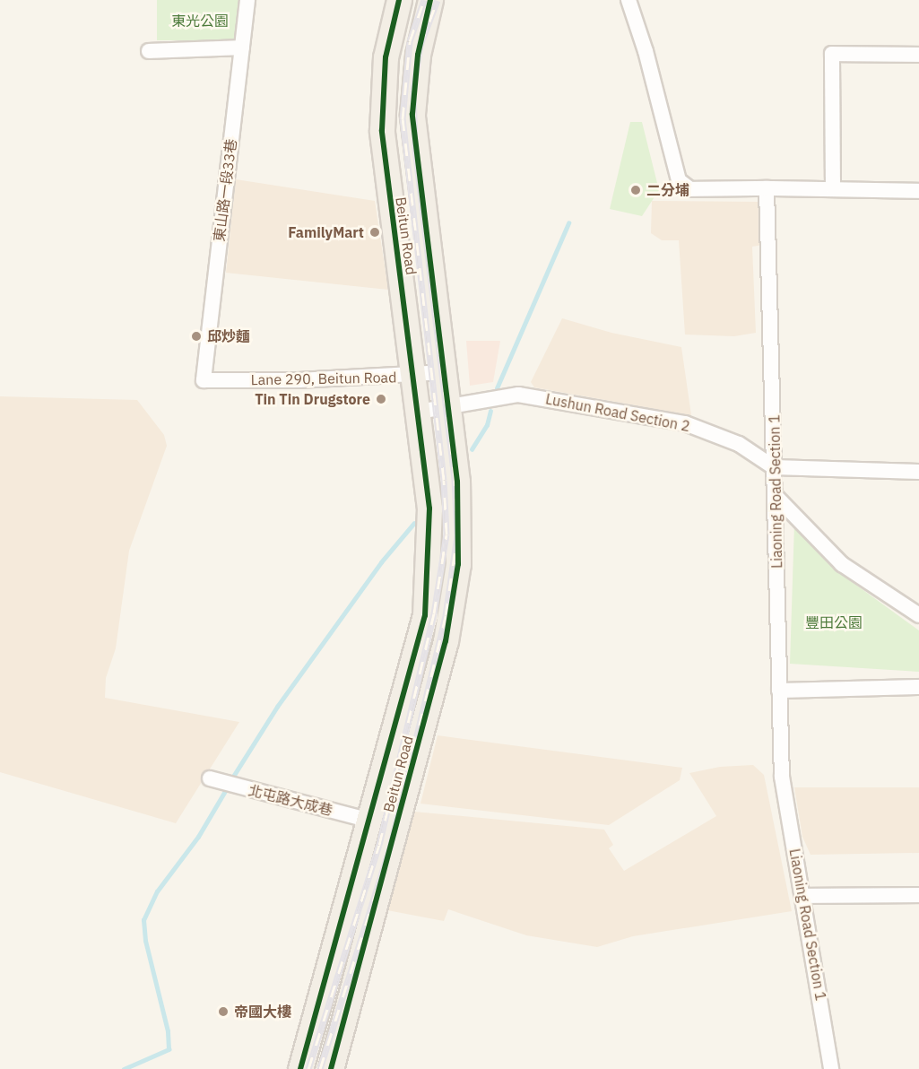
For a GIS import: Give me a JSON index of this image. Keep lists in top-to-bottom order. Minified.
{"streets":{"main road":["Beitun Road"],"street":["東山路一段33巷","Lane 290, Beitun Road","Lushun Road Section 2","Liaoning Road Section 1","北屯路大成巷"]},"crossings":[["東山路一段33巷","Lane 290, Beitun Road"],["Beitun Road","Lane 290, Beitun Road"],["Beitun Road","Lushun Road Section 2"],["Beitun Road","北屯路大成巷"],["Lushun Road Section 2","Liaoning Road Section 1"]],"parks":["東光公園","豐田公園"],"places":["二分埔","FamilyMart","邱炒麵","Tin Tin Drugstore","帝國大樓"]}
